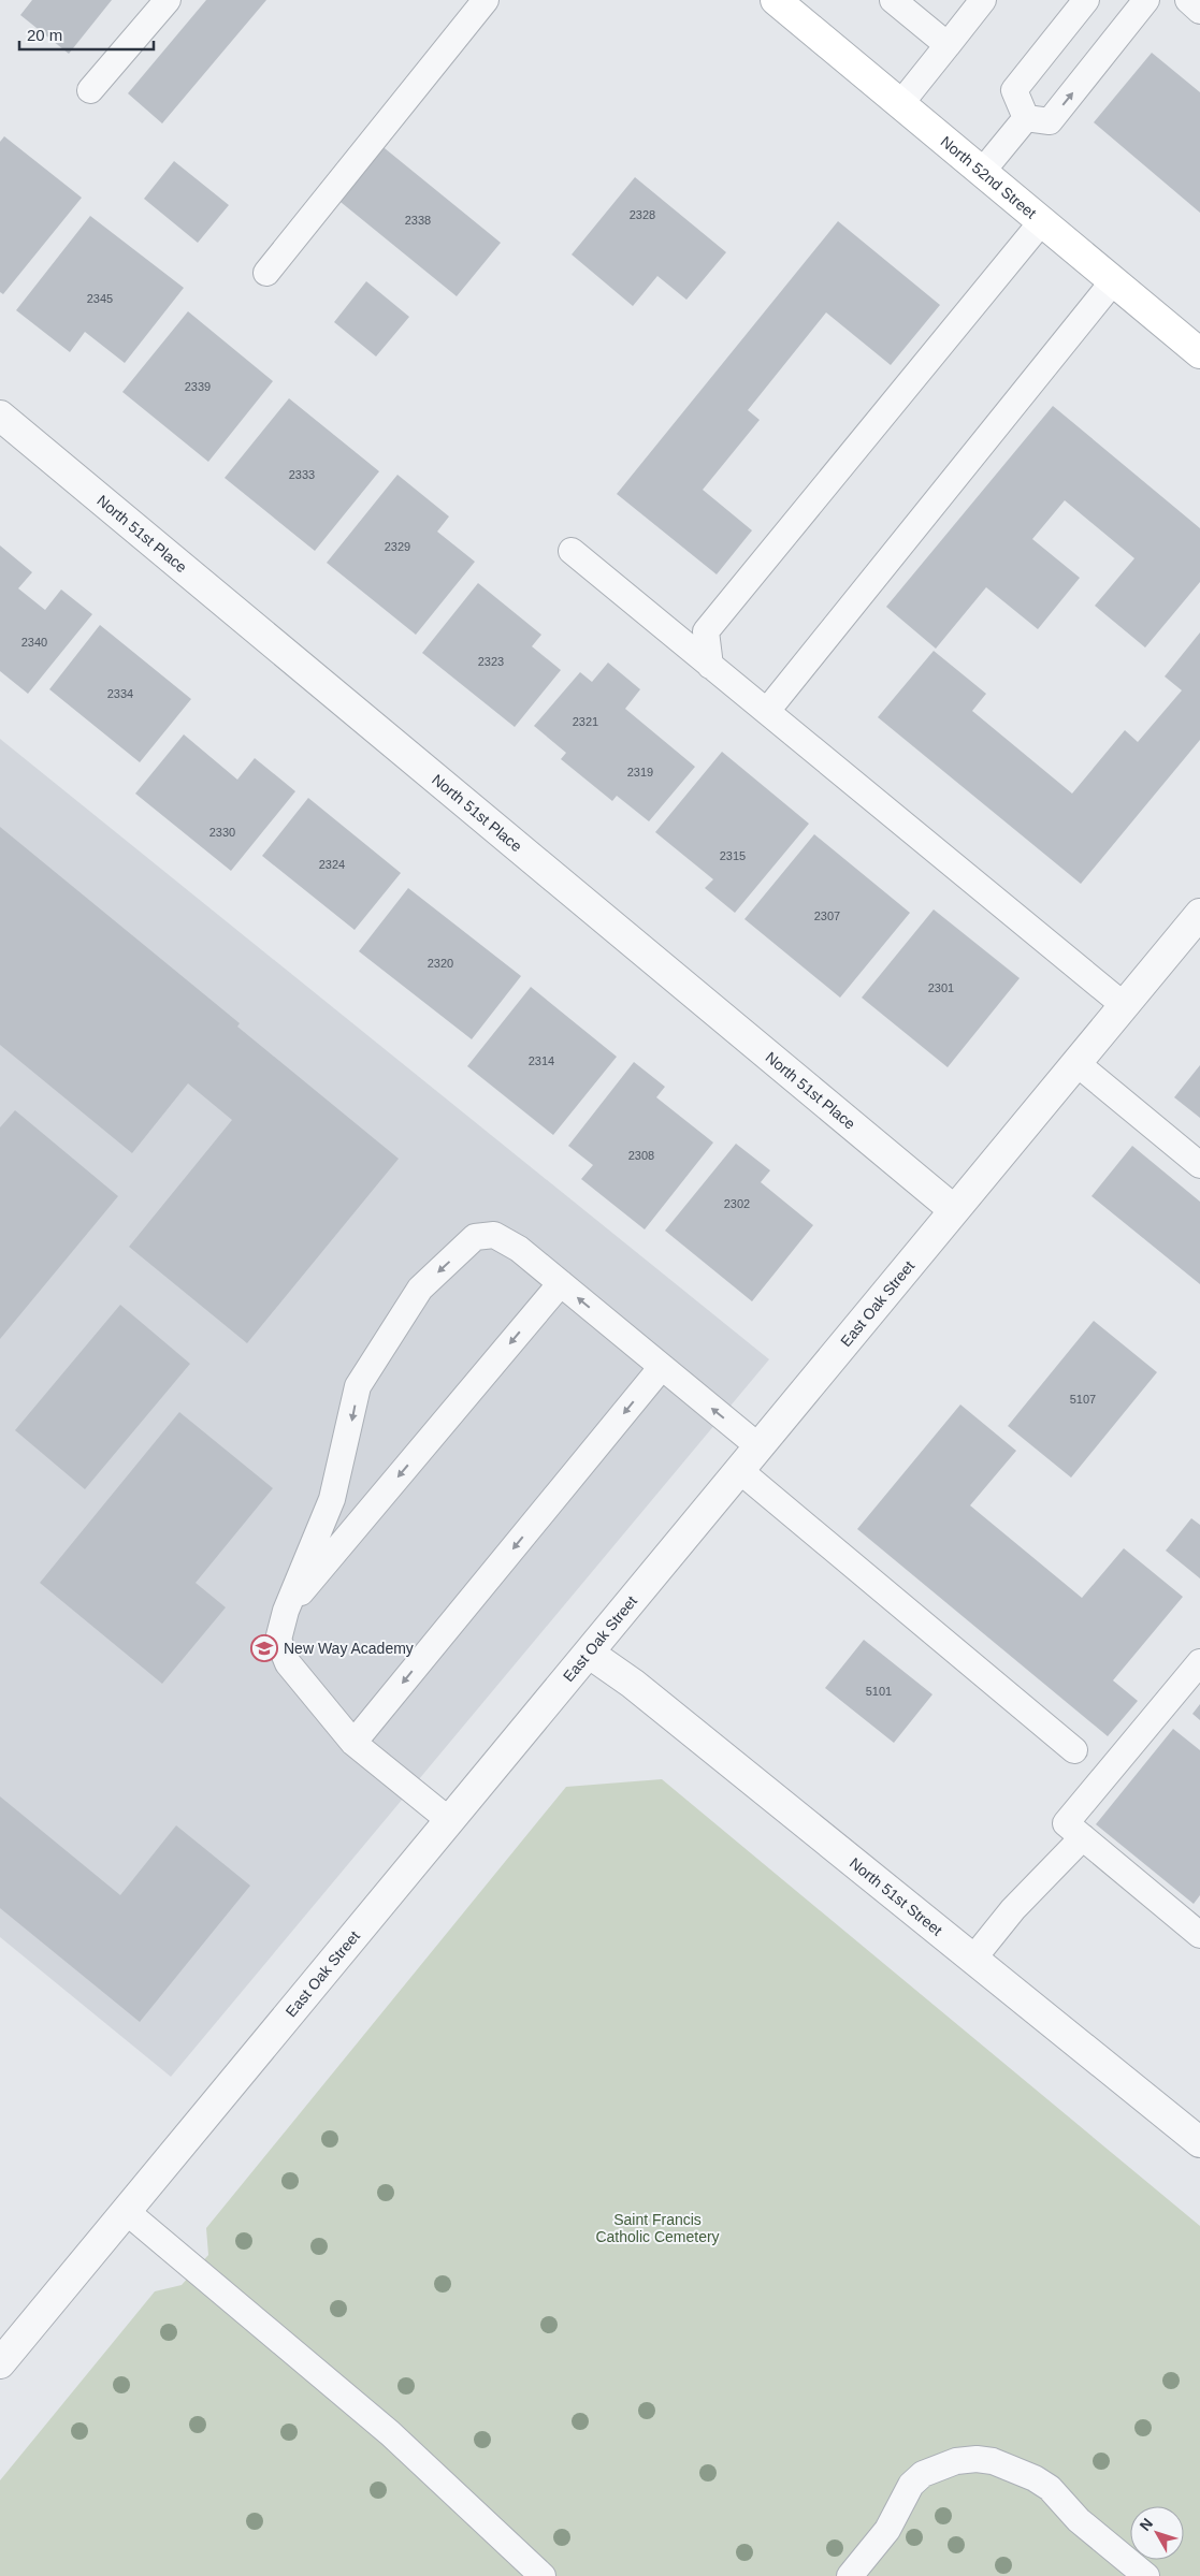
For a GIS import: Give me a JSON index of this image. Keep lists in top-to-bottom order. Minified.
{"streets":{"main road":["North 52nd Street"],"street":["North 51st Place","East Oak Street","North 51st Street"]},"crossings":[["North 51st Place","East Oak Street"],["East Oak Street","North 51st Street"]],"parks":["Saint Francis Catholic Cemetery"],"places":{"school or university":["New Way Academy"]},"house_numbers":["2328","2338","2345","2339","2333","2329","2340","2323","2334","2321","2319","2330","2315","2324","2307","2320","2301","2314","2308","2302","5107","5101"],"scale_bar":"20 m","north":"top left"}
